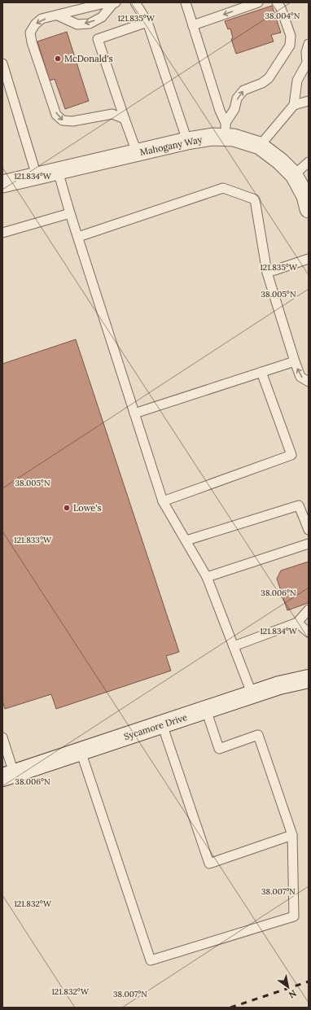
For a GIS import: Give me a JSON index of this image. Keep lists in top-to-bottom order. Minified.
{"streets":{"street":["Mahogany Way","Sycamore Drive"]},"places":["McDonald's","Lowe's"],"north":"bottom right","coordinates":["38.004°N","121.835°W","121.834°W","38.005°N","121.833°W","38.006°N","38.007°N","121.832°W"]}
